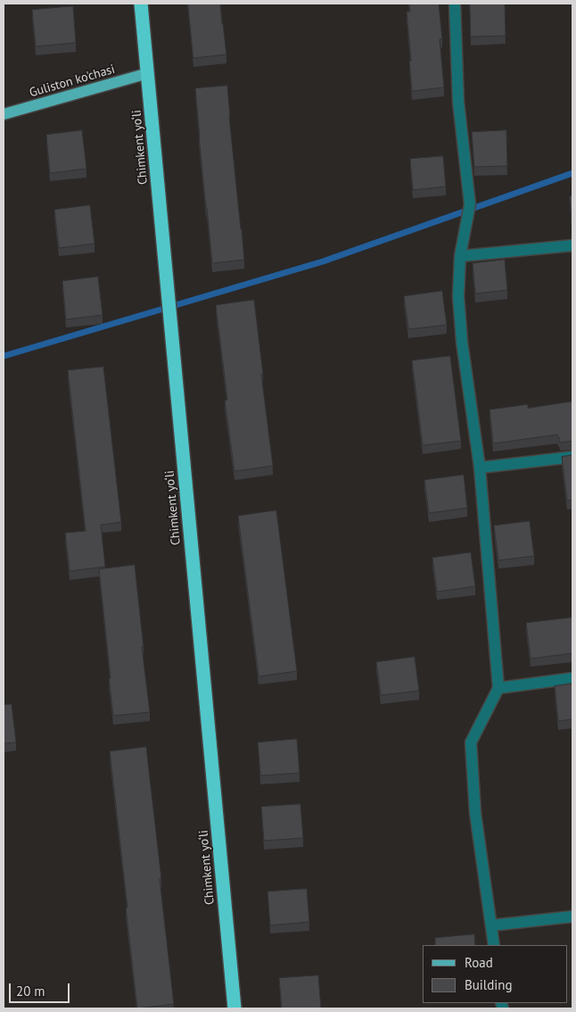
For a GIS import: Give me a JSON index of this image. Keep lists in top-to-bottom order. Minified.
{"streets":{"highway":["Chimkent yo‘li"],"main road":["Guliston ko'chasi"]},"crossings":[["Guliston ko'chasi","Chimkent yo‘li"]],"legend":["Road","Building"],"scale_bar":"20 m"}
